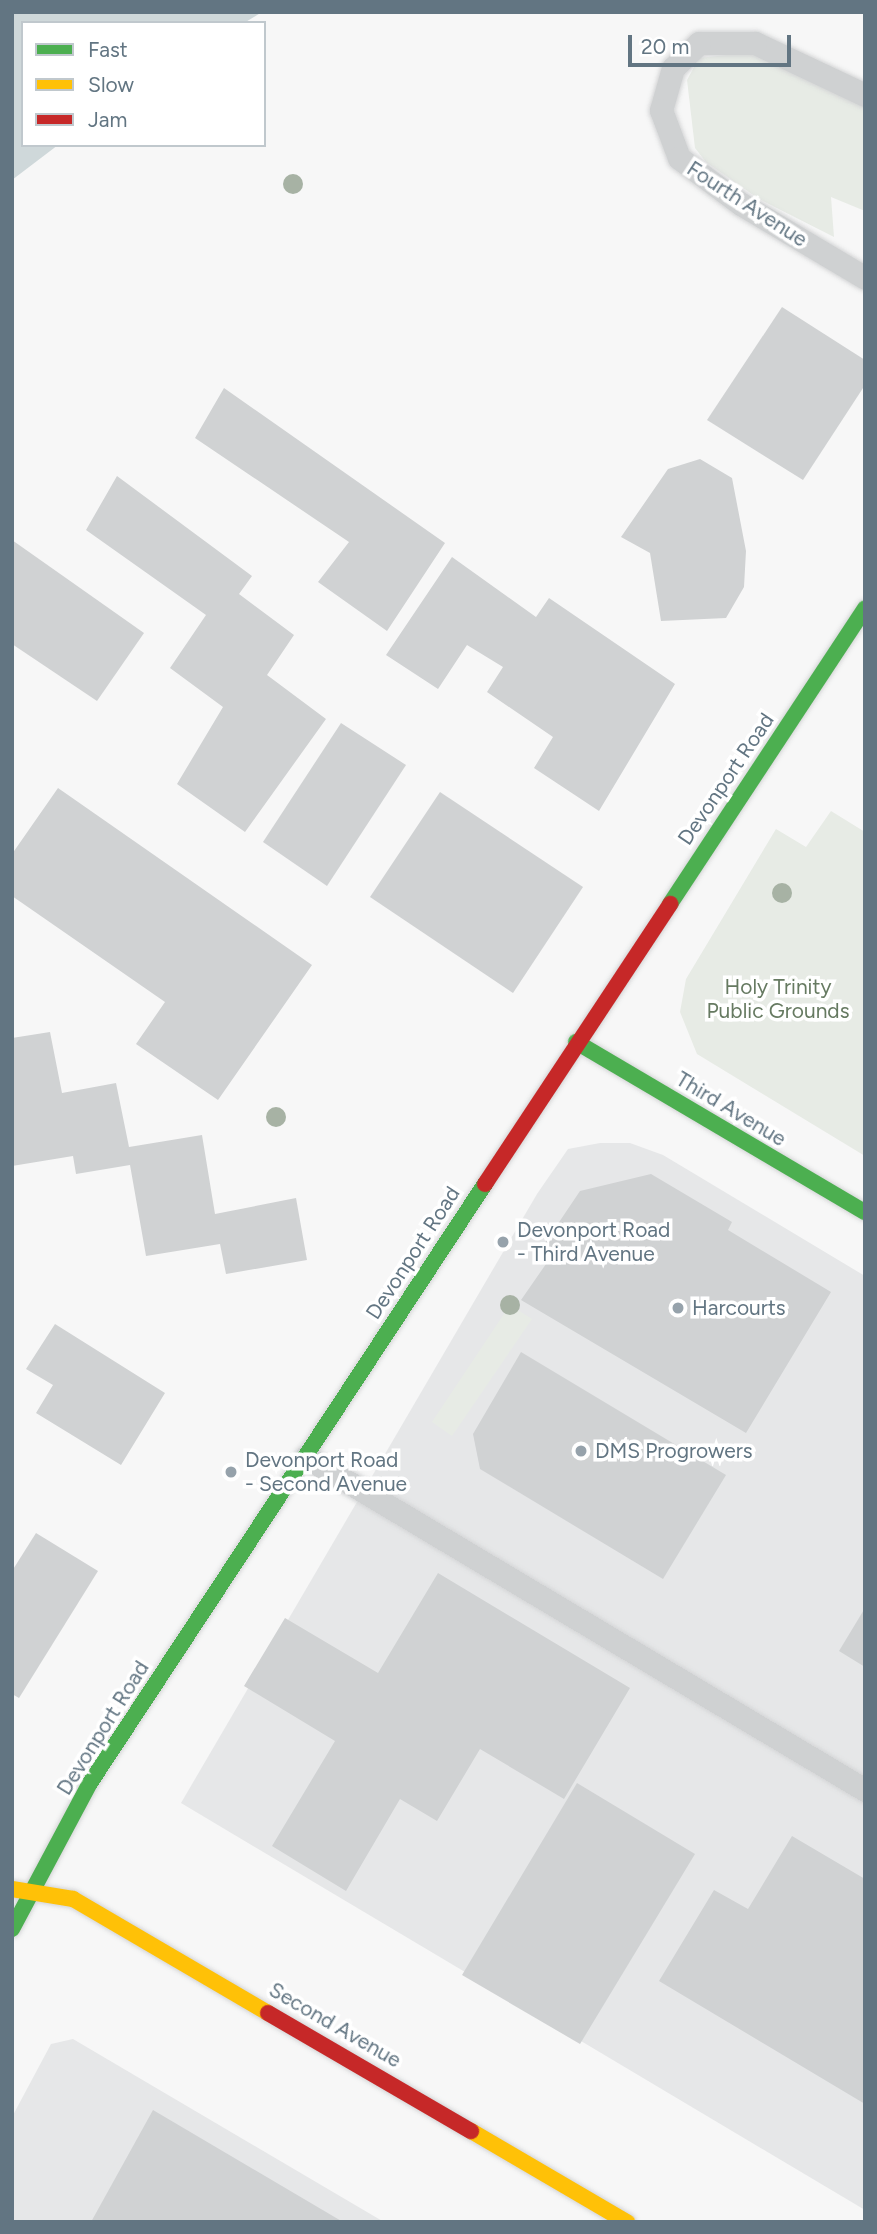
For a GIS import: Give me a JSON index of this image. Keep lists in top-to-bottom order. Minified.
{"streets":{"main road":["Devonport Road","Third Avenue","Second Avenue"],"lane":["Fourth Avenue"]},"crossings":[["Devonport Road","Third Avenue"],["Devonport Road","Second Avenue"]],"parks":["Holy Trinity Public Grounds"],"places":["Devonport Road - Third Avenue","Harcourts","DMS Progrowers","Devonport Road - Second Avenue"],"legend":["Fast","Slow","Jam"],"scale_bar":"20 m"}
